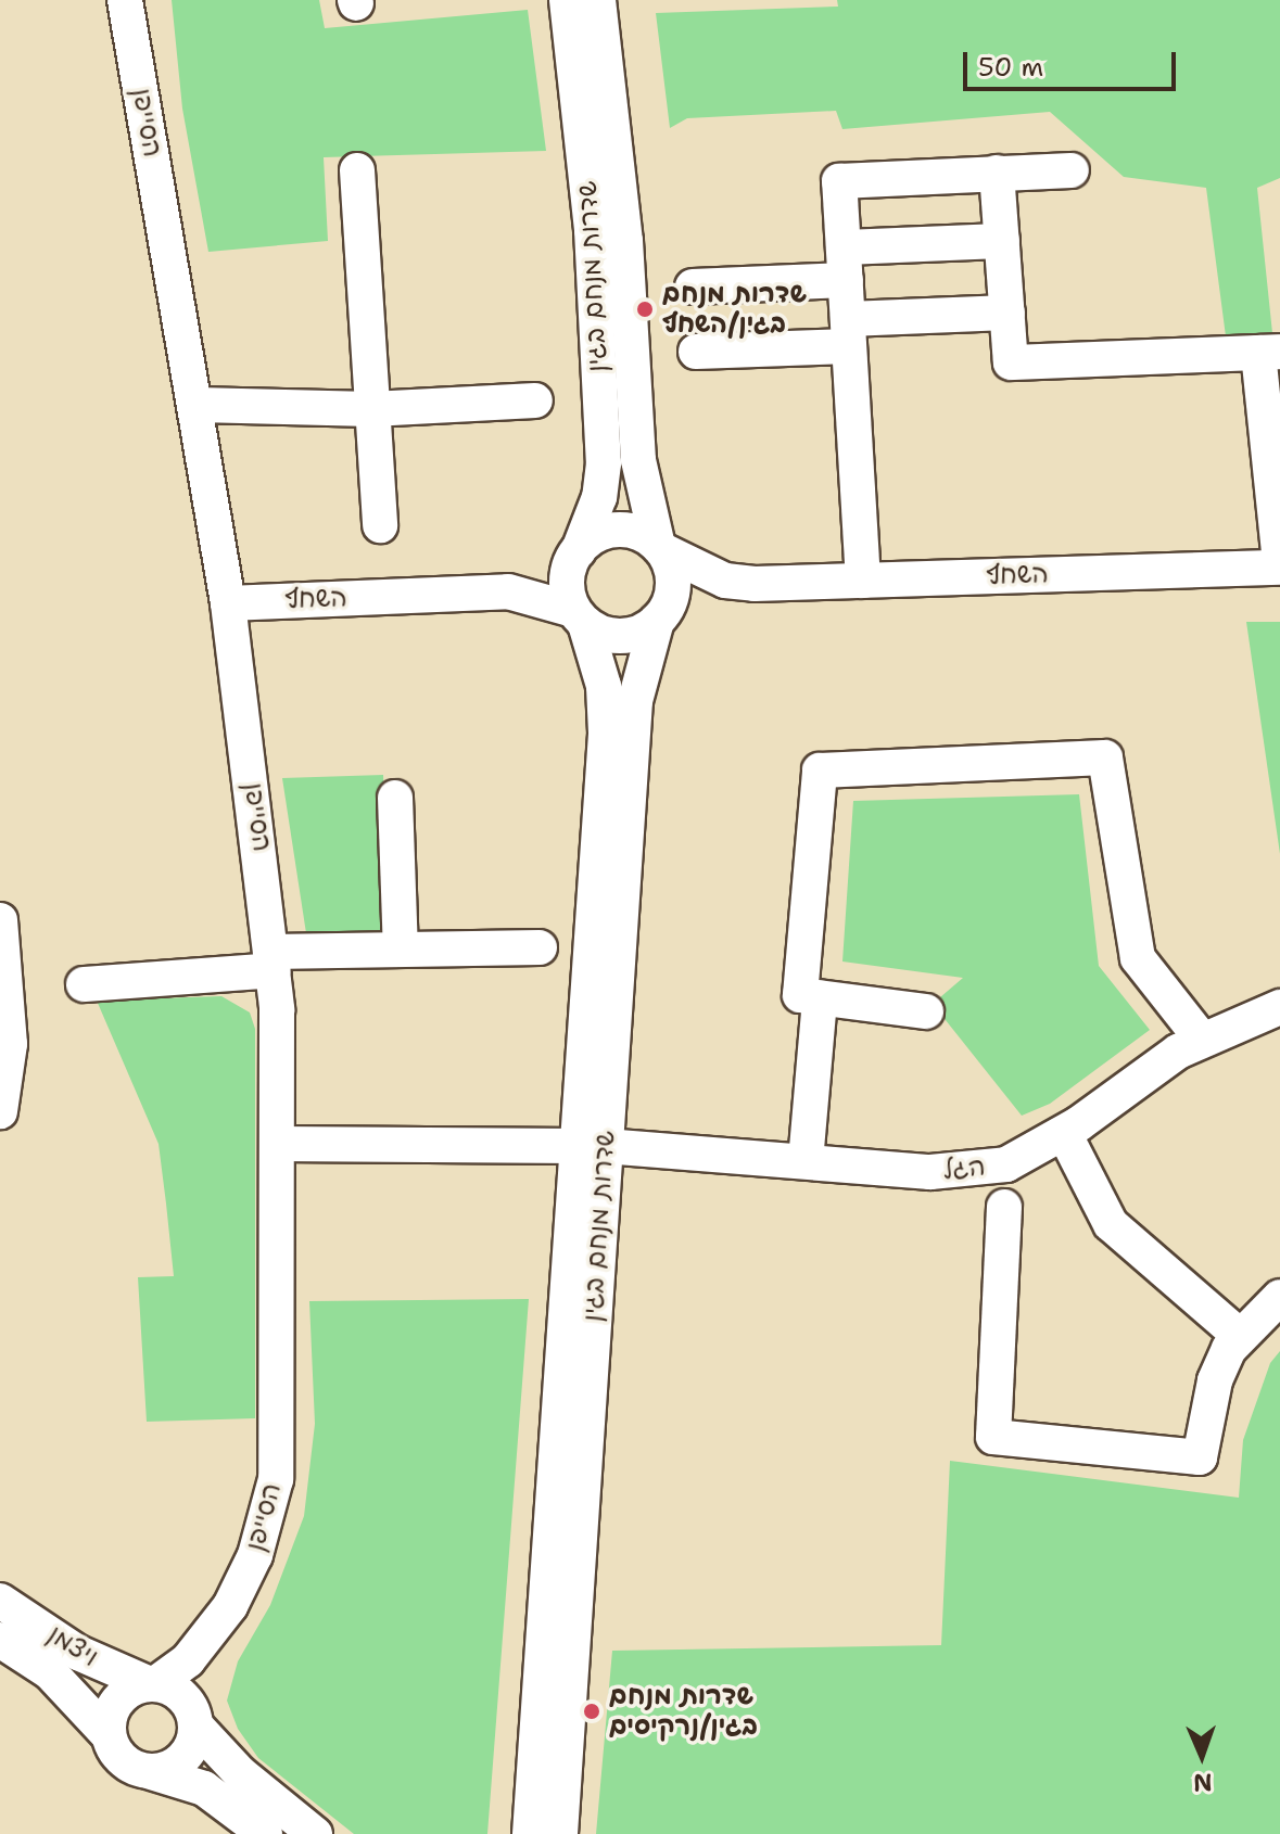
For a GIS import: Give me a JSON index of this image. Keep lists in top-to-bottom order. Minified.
{"streets":{"street":["הסייפן","שדרות מנחם בגין","השחף","הגל","ויצמן"]},"crossings":[["הסייפן","השחף"],["הסייפן","הגל"],["הסייפן","ויצמן"],["שדרות מנחם בגין","השחף"],["שדרות מנחם בגין","הגל"]],"places":["שדרות מנחם בגין/השחף","שדרות מנחם בגין/נרקיסים"],"scale_bar":"50 m","north":"bottom"}
